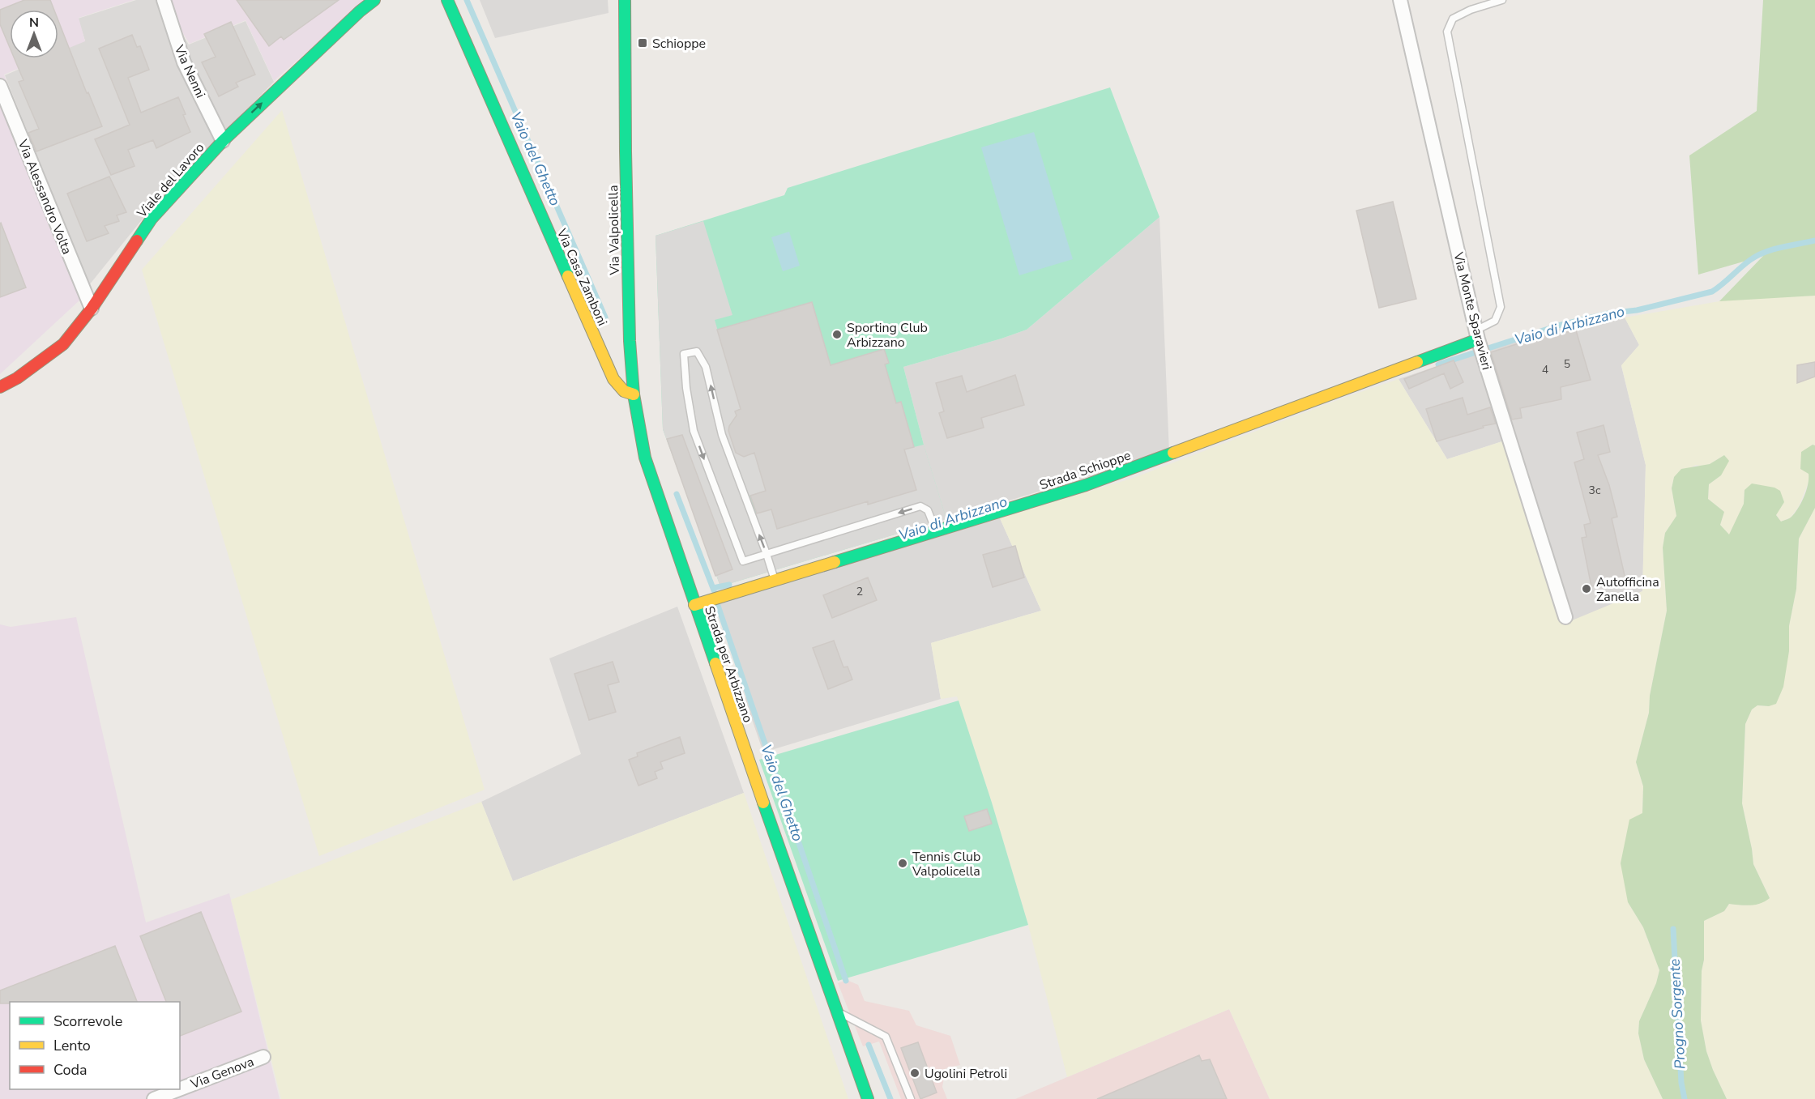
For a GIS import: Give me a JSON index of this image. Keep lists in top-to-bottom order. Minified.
{"streets":{"street":["Via Nenni","Viale del Lavoro","Via Alessandro Volta","Via Valpolicella","Via Casa Zamboni","Via Monte Sparavieri","Strada Schioppe","Strada per Arbizzano","Via Genova"]},"crossings":[["Via Nenni","Viale del Lavoro"],["Viale del Lavoro","Via Alessandro Volta"],["Via Valpolicella","Via Casa Zamboni"],["Via Valpolicella","Strada per Arbizzano"],["Via Monte Sparavieri","Strada Schioppe"],["Strada Schioppe","Strada per Arbizzano"]],"one_way":["Viale del Lavoro"],"water":["Vaio del Ghetto","Vaio di Arbizzano","Progno Sorgente"],"places":{"transit":["Schioppe"],"other":["Sporting Club Arbizzano","Autofficina Zanella","Tennis Club Valpolicella","Ugolini Petroli"]},"house_numbers":["5","4","3c","2"],"legend":["Scorrevole","Lento","Coda"],"north":"top"}
